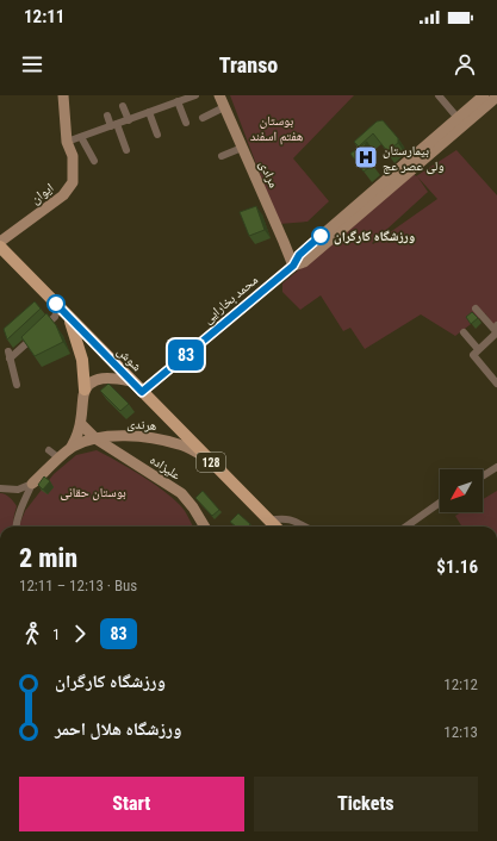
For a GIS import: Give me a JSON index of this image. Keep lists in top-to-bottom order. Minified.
{"streets":{"main road":["شوش","128"],"street":["مرادی","ایوان","محمد بخارایی","هرندی","علیزاده"]},"crossings":[["مرادی","محمد بخارایی"],["محمد بخارایی","شوش"],["شوش","هرندی"],["هرندی","علیزاده"]],"parks":["بوستان هفتم اسفند","بوستان حقانی"],"places":{"hospital":["بیمارستان ولی عصر عج"],"other":["ورزشگاه کارگران"]},"lines":["bus line 83"],"north":"bottom left","page":{"status":"12:11","header":"Transo","on_map":"83","heading":["2 min","12:11 – 12:13 · Bus","$1.16"],"legs":["1","83"],"list":[{"name":"ورزشگاه کارگران","value":"12:12"},{"name":"ورزشگاه هلال احمر","value":"12:13"}],"buttons":["Start","Tickets"]}}
